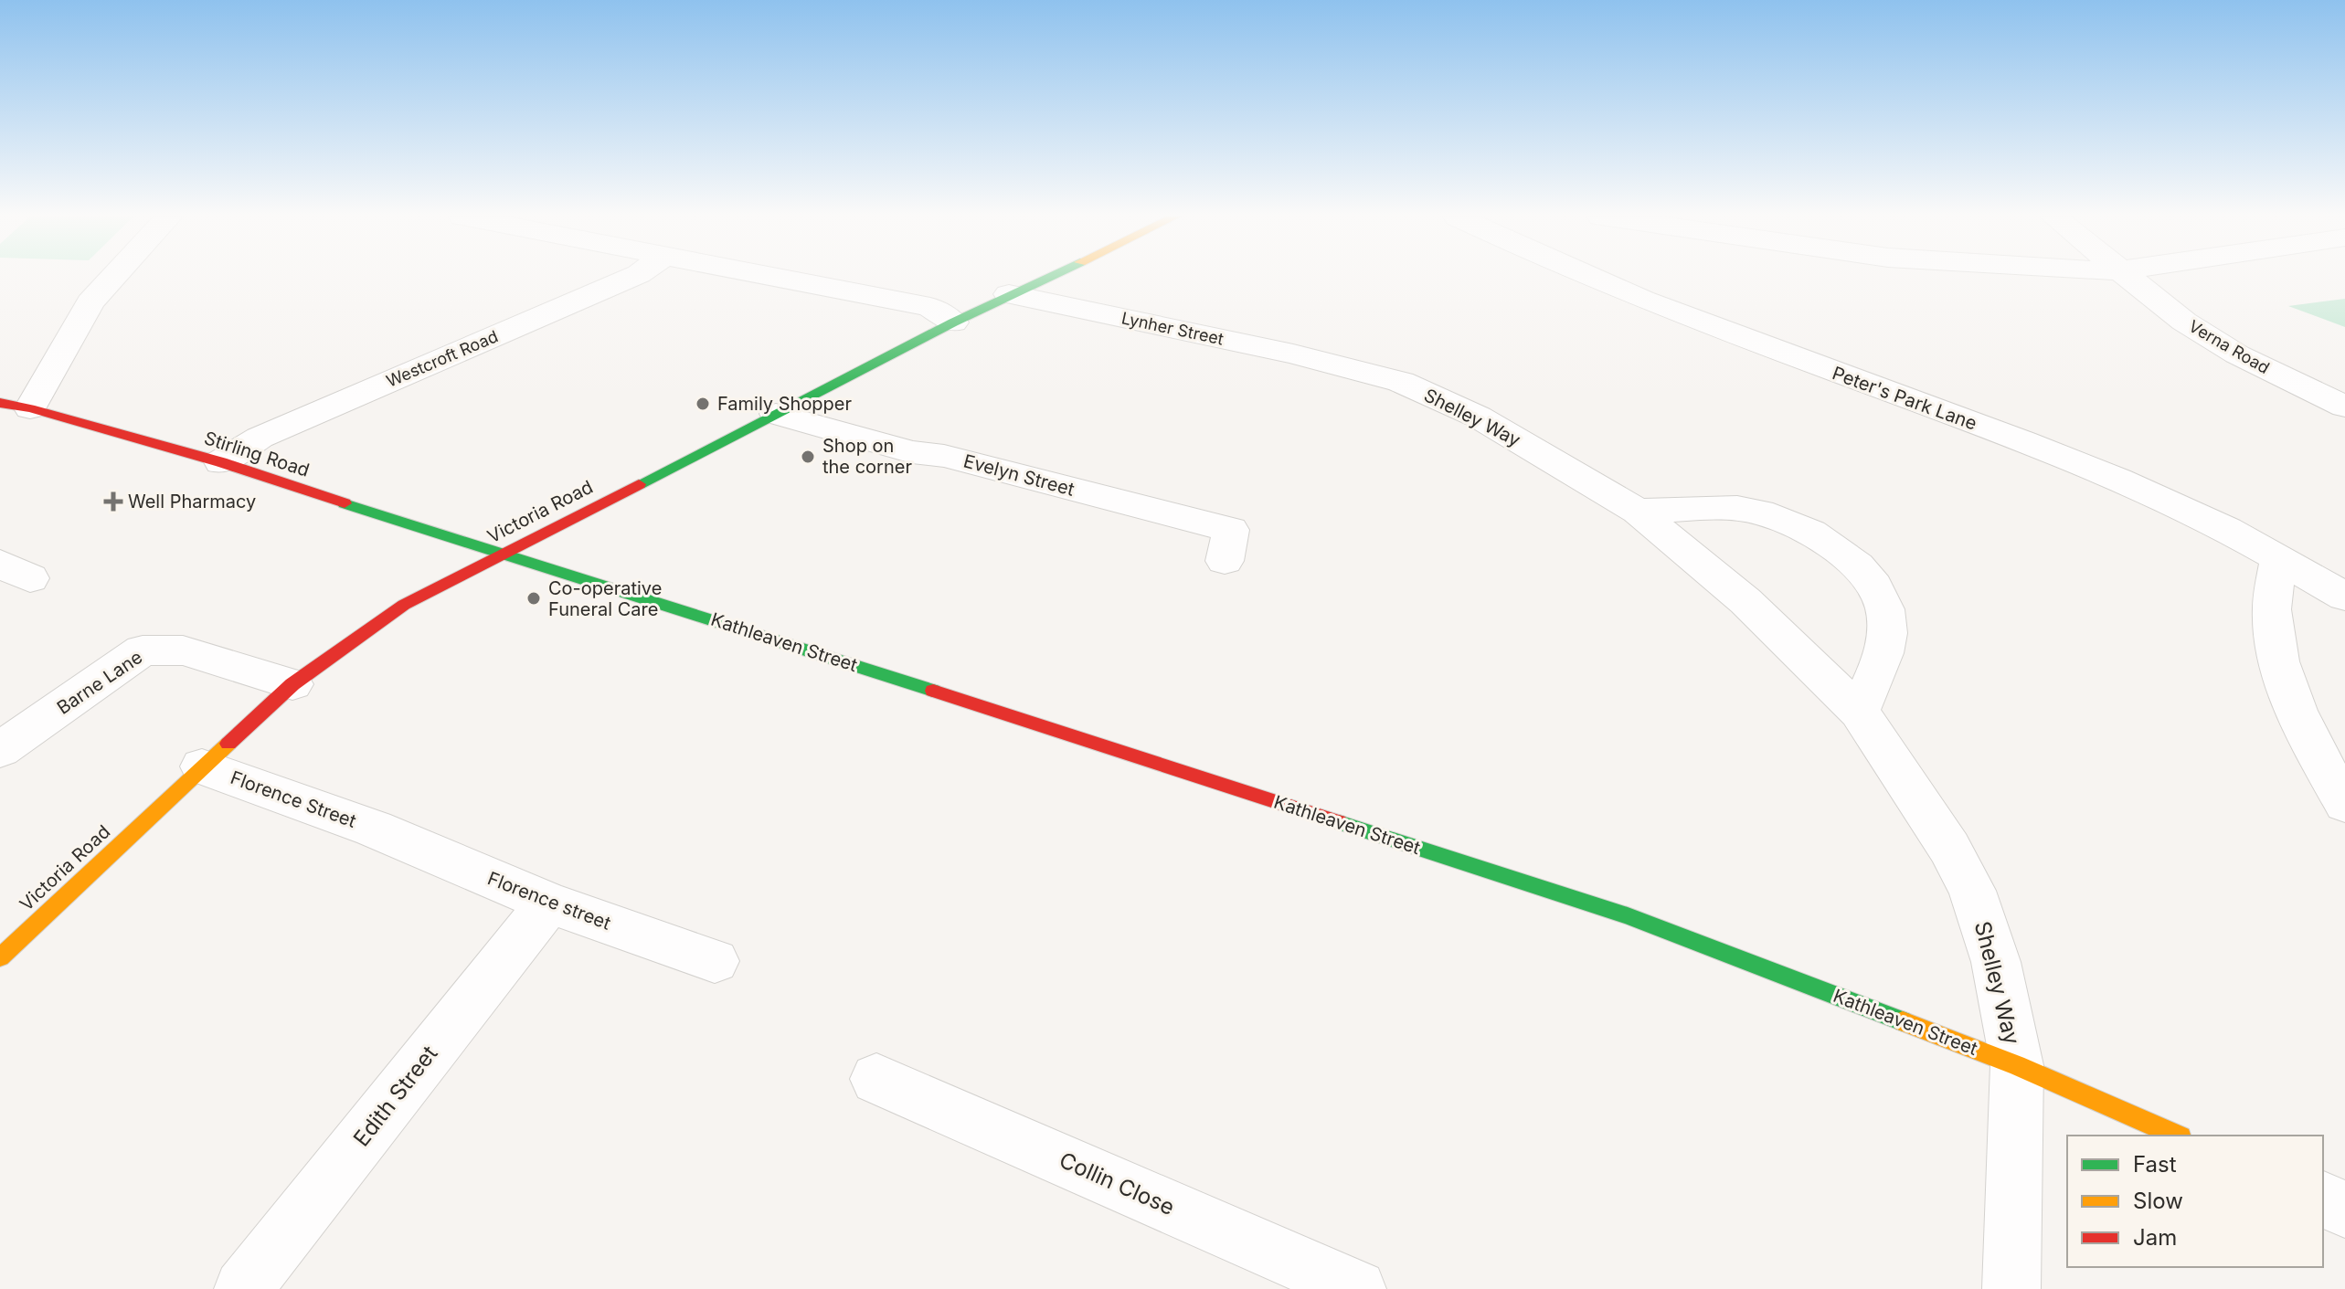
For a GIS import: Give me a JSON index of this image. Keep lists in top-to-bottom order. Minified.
{"streets":{"street":["Lynher Street","Verna Road","Westcroft Road","Peter's Park Lane","Shelley Way","Stirling Road","Evelyn Street","Victoria Road","Kathleaven Street","Barne Lane","Florence Street","Florence street","Edith Street","Collin Close"]},"crossings":[["Lynher Street","Shelley Way"],["Lynher Street","Victoria Road"],["Westcroft Road","Stirling Road"],["Shelley Way","Kathleaven Street"],["Stirling Road","Victoria Road"],["Stirling Road","Kathleaven Street"],["Evelyn Street","Victoria Road"],["Victoria Road","Kathleaven Street"],["Victoria Road","Barne Lane"],["Victoria Road","Florence Street"],["Florence Street","Florence street"],["Florence street","Edith Street"]],"places":{"other":["Family Shopper","Shop on the corner","Co-operative Funeral Care"],"health":["Well Pharmacy"]},"legend":["Fast","Slow","Jam"]}
